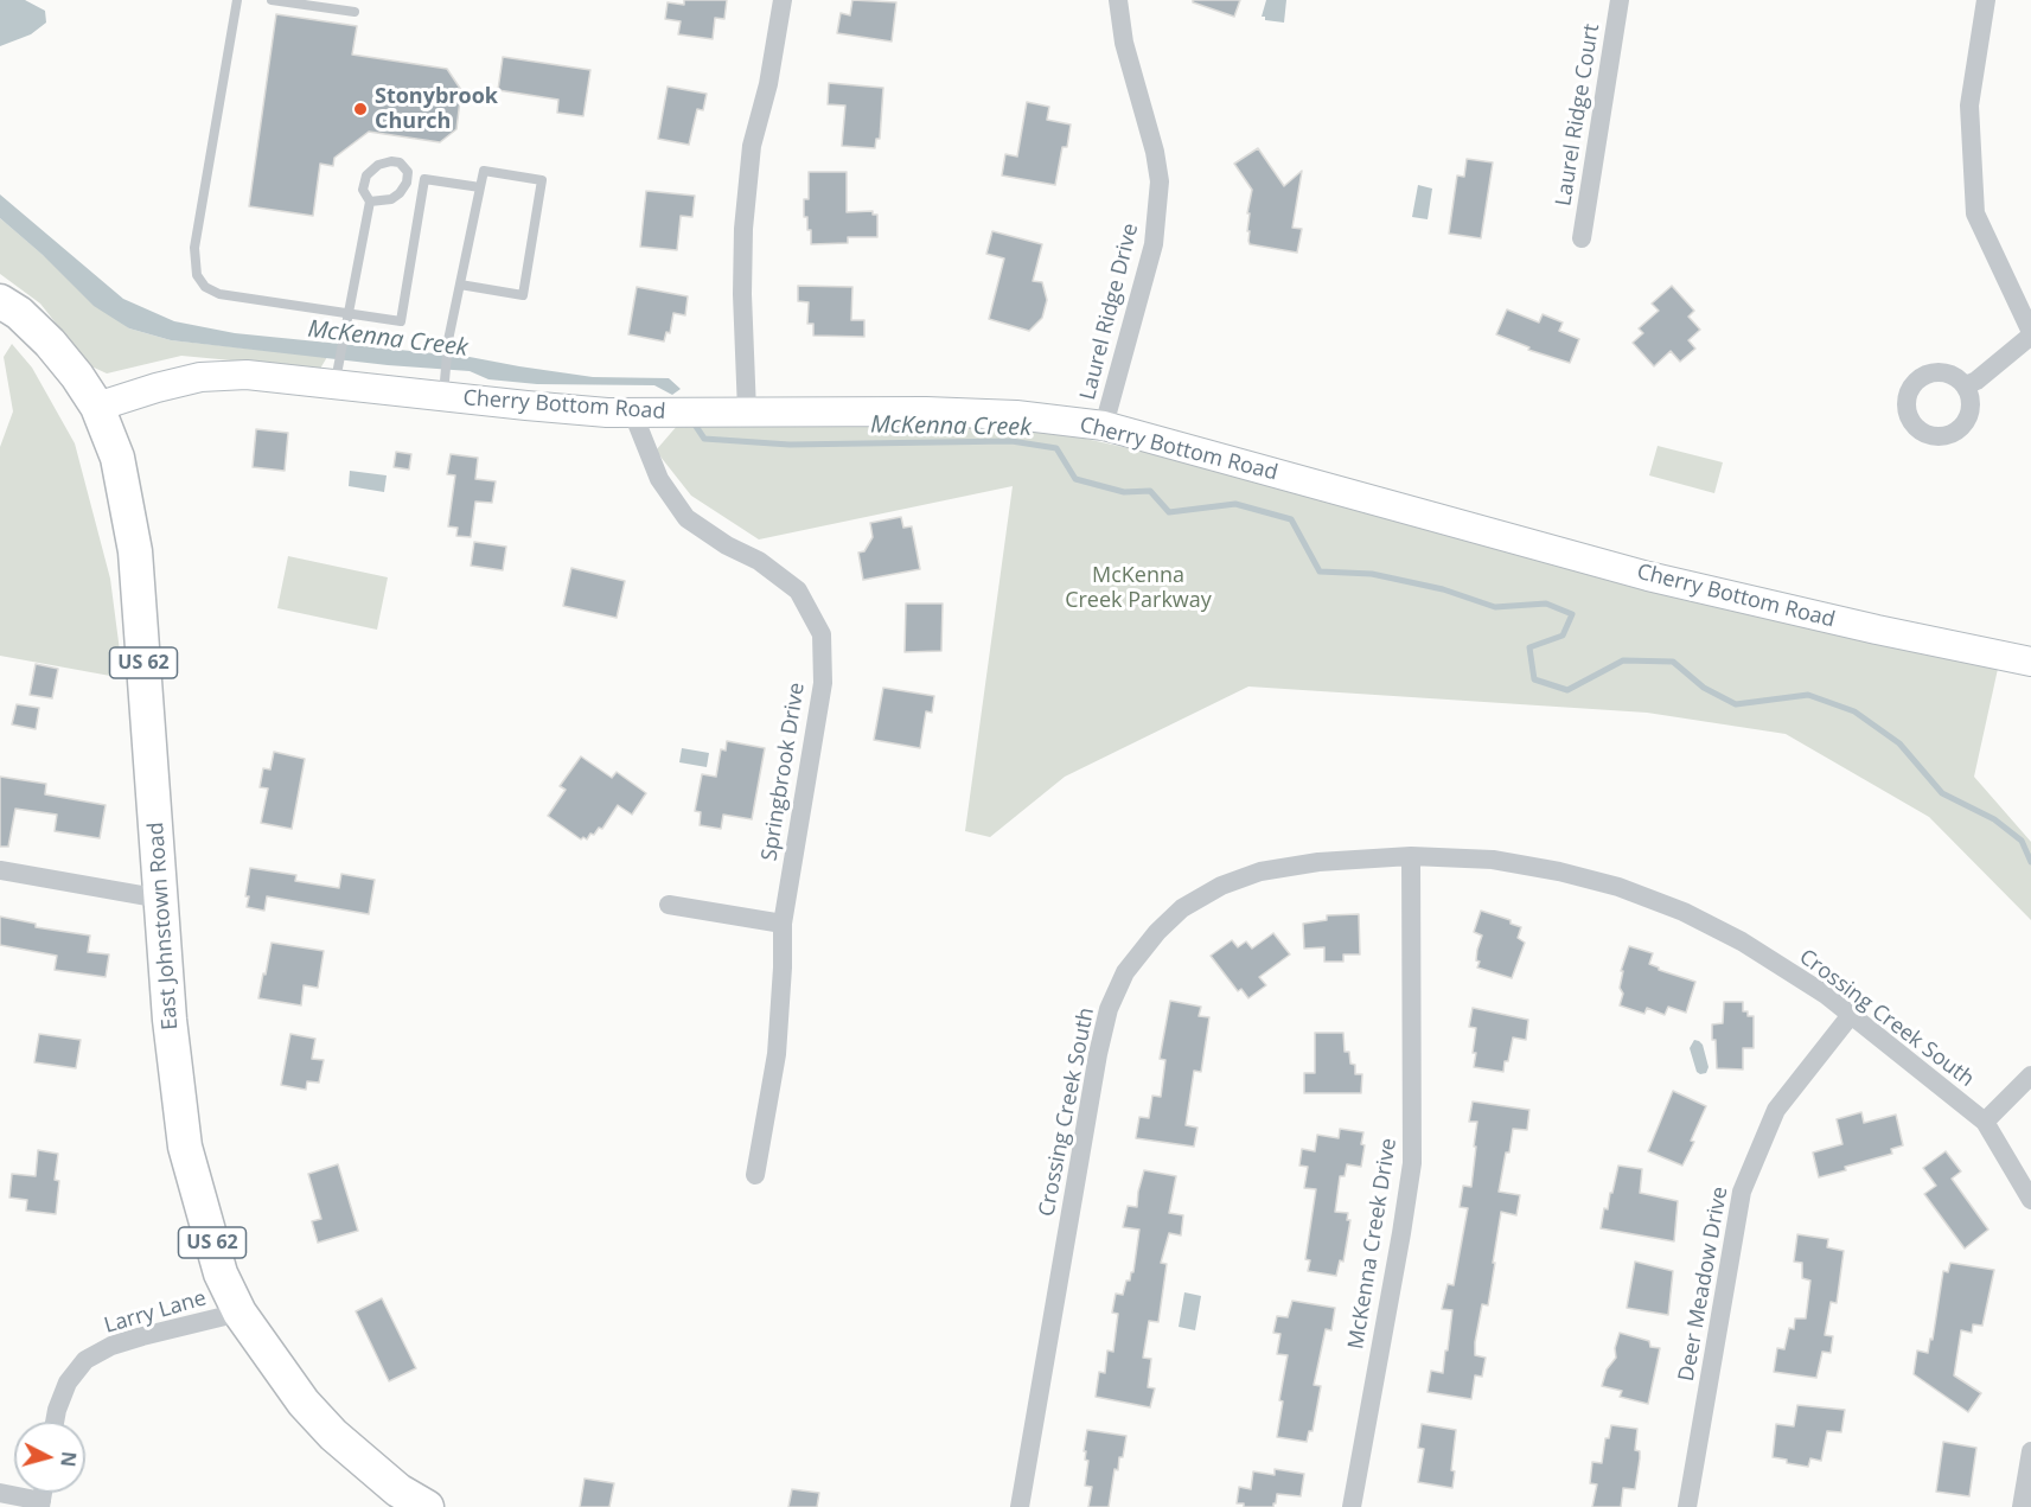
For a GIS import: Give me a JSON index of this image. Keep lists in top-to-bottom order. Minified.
{"streets":{"highway":["US 62","East Johnstown Road"],"main road":["Cherry Bottom Road"],"street":["Laurel Ridge Court","Laurel Ridge Drive","Springbrook Drive","Crossing Creek South","McKenna Creek Drive","Deer Meadow Drive","Larry Lane"]},"crossings":[["Laurel Ridge Drive","Cherry Bottom Road"],["Cherry Bottom Road","Springbrook Drive"],["Cherry Bottom Road","East Johnstown Road"],["East Johnstown Road","Larry Lane"],["Crossing Creek South","McKenna Creek Drive"],["Crossing Creek South","Deer Meadow Drive"]],"water":["McKenna Creek"],"parks":["McKenna Creek Parkway"],"places":["Stonybrook Church"],"north":"right"}
